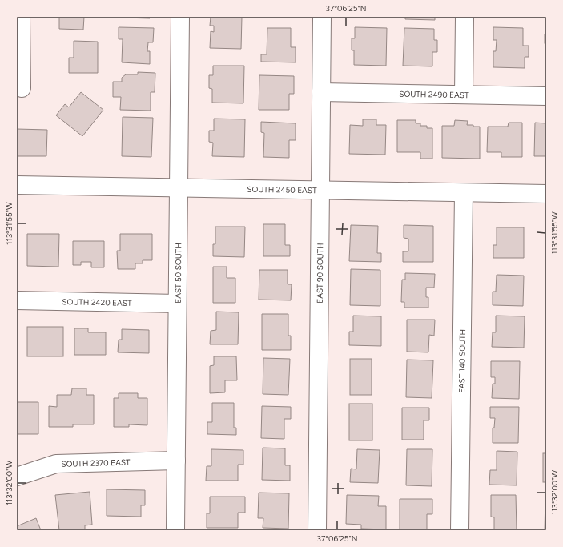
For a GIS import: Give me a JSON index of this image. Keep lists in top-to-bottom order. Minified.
{"streets":{"street":["SOUTH 2490 EAST","SOUTH 2450 EAST","EAST 50 SOUTH","EAST 90 SOUTH","SOUTH 2420 EAST","EAST 140 SOUTH","SOUTH 2370 EAST"]},"crossings":[["SOUTH 2490 EAST","EAST 90 SOUTH"],["SOUTH 2450 EAST","EAST 50 SOUTH"],["SOUTH 2450 EAST","EAST 90 SOUTH"],["SOUTH 2450 EAST","EAST 140 SOUTH"],["EAST 50 SOUTH","SOUTH 2420 EAST"],["EAST 50 SOUTH","SOUTH 2370 EAST"]],"coordinates":["37°06'25\"N","113°31'55\"W","113°32'00\"W"]}
